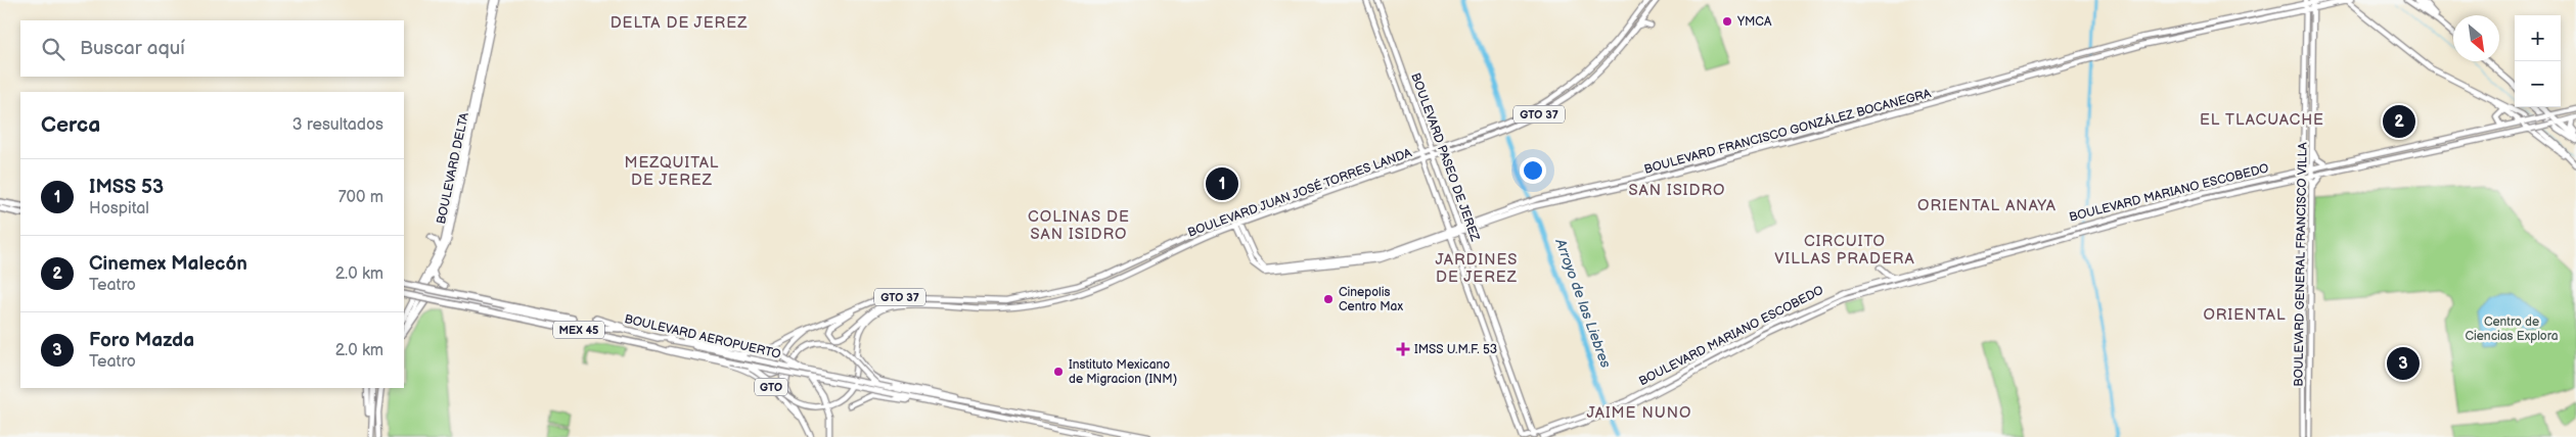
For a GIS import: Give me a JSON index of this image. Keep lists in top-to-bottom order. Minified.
{"streets":{"highway":["MEX 45","BOULEVARD AEROPUERTO"],"main road":["GTO 37","BOULEVARD FRANCISCO GONZÁLEZ BOCANEGRA","BOULEVARD PASEO DE JEREZ","BOULEVARD DELTA","BOULEVARD JUAN JOSÉ TORRES LANDA","BOULEVARD MARIANO ESCOBEDO","BOULEVARD GENERAL FRANCISCO VILLA","GTO"]},"crossings":[["BOULEVARD FRANCISCO GONZÁLEZ BOCANEGRA","BOULEVARD PASEO DE JEREZ"],["BOULEVARD FRANCISCO GONZÁLEZ BOCANEGRA","BOULEVARD JUAN JOSÉ TORRES LANDA"],["BOULEVARD FRANCISCO GONZÁLEZ BOCANEGRA","BOULEVARD GENERAL FRANCISCO VILLA"],["BOULEVARD PASEO DE JEREZ","BOULEVARD JUAN JOSÉ TORRES LANDA"],["BOULEVARD PASEO DE JEREZ","BOULEVARD MARIANO ESCOBEDO"],["BOULEVARD JUAN JOSÉ TORRES LANDA","BOULEVARD AEROPUERTO"],["BOULEVARD JUAN JOSÉ TORRES LANDA","GTO"],["BOULEVARD MARIANO ESCOBEDO","BOULEVARD GENERAL FRANCISCO VILLA"],["BOULEVARD AEROPUERTO","GTO"]],"districts":["DELTA DE JEREZ","EL TLACUACHE","MEZQUITAL DE JEREZ","SAN ISIDRO","ORIENTAL ANAYA","COLINAS DE SAN ISIDRO","CIRCUITO VILLAS PRADERA","JARDINES DE JEREZ","ORIENTAL","JAIME NUNO"],"water":["Arroyo de las Liebres"],"parks":["Centro de Ciencias Explora"],"places":{"other":["YMCA","Cinepolis Centro Max","Instituto Mexicano de Migracion (INM)"],"health":["IMSS U.M.F. 53"]},"north":"bottom right","page":{"map_buttons":["+","−"],"search":"Buscar aquí","heading":["Cerca","3 resultados"],"pins":["2","1","3"],"list":[{"mark":"1","name":"IMSS 53","note":"Hospital","value":"700 m"},{"mark":"2","name":"Cinemex Malecón","note":"Teatro","value":"2.0 km"},{"mark":"3","name":"Foro Mazda","note":"Teatro","value":"2.0 km"}]}}
